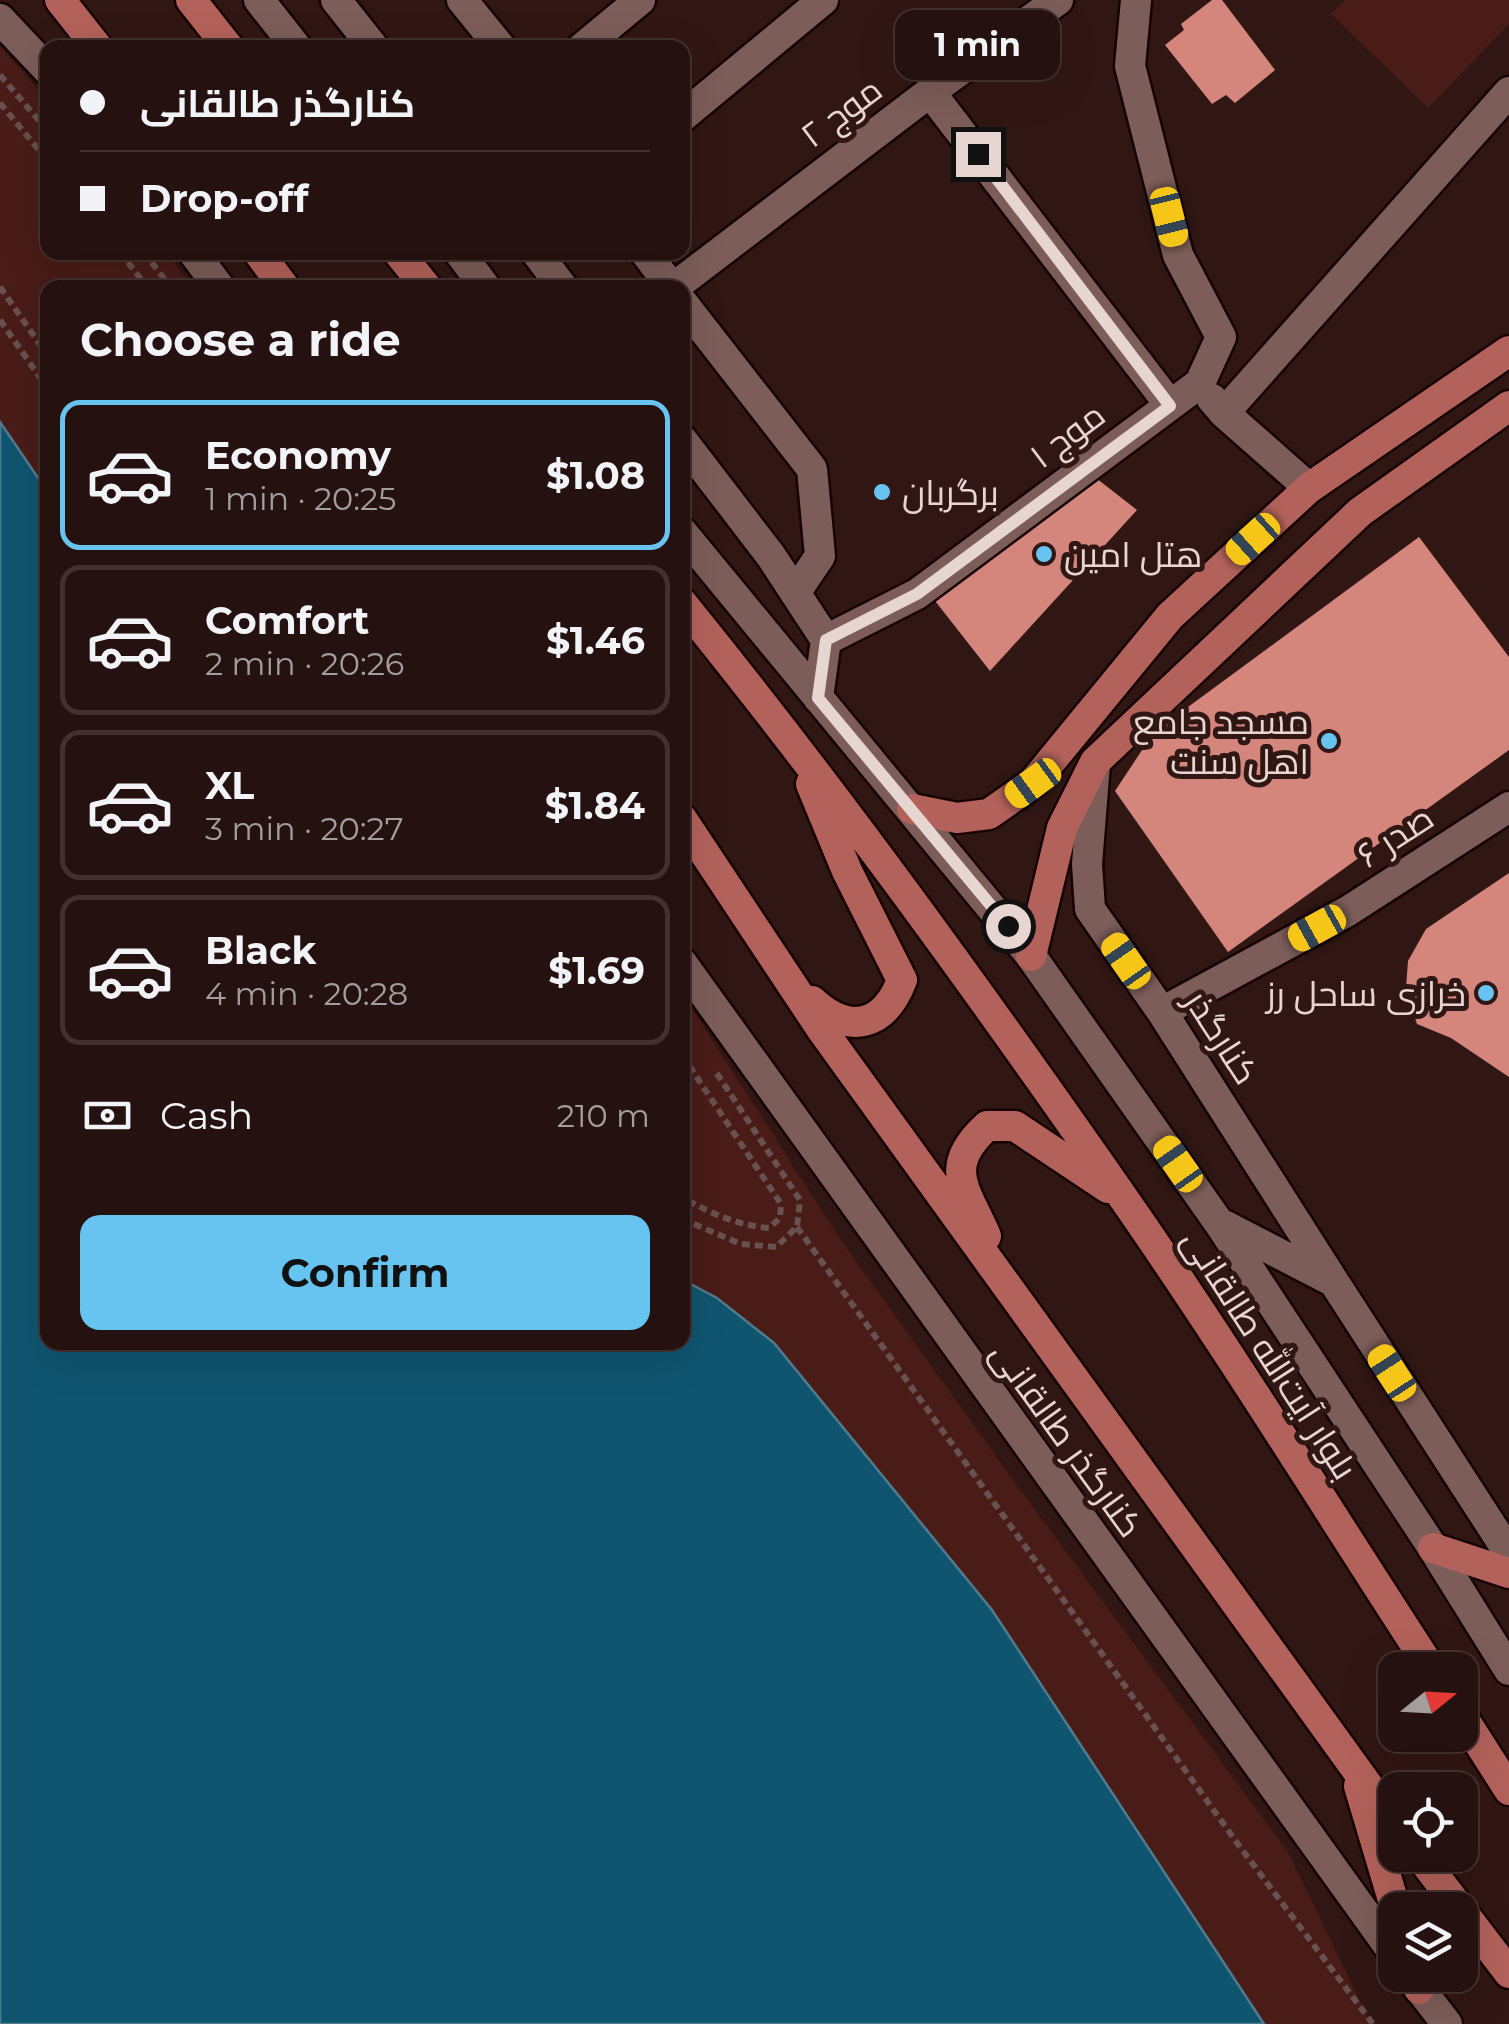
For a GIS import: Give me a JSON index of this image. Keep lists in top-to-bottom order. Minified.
{"streets":{"main road":["بلوار آیت‌الله طالقانی"],"street":["موج ۲","موج ۱","صدر ۶","کنارگذر","کنارگذر طالقانی"]},"crossings":[["صدر ۶","کنارگذر"]],"places":["برگربان","هتل امین","مسجد جامع اهل سنت","خرازی ساحل رز"],"north":"right","page":{"bubble":"1 min","banner":["کنارگذر طالقانی","Drop-off"],"heading":"Choose a ride","list":[{"name":"Economy","note":"1 min · 20:25","value":"$1.08"},{"name":"Comfort","note":"2 min · 20:26","value":"$1.46"},{"name":"XL","note":"3 min · 20:27","value":"$1.84"},{"name":"Black","note":"4 min · 20:28","value":"$1.69"}],"pay":["Cash","210 m"],"buttons":"Confirm"}}
